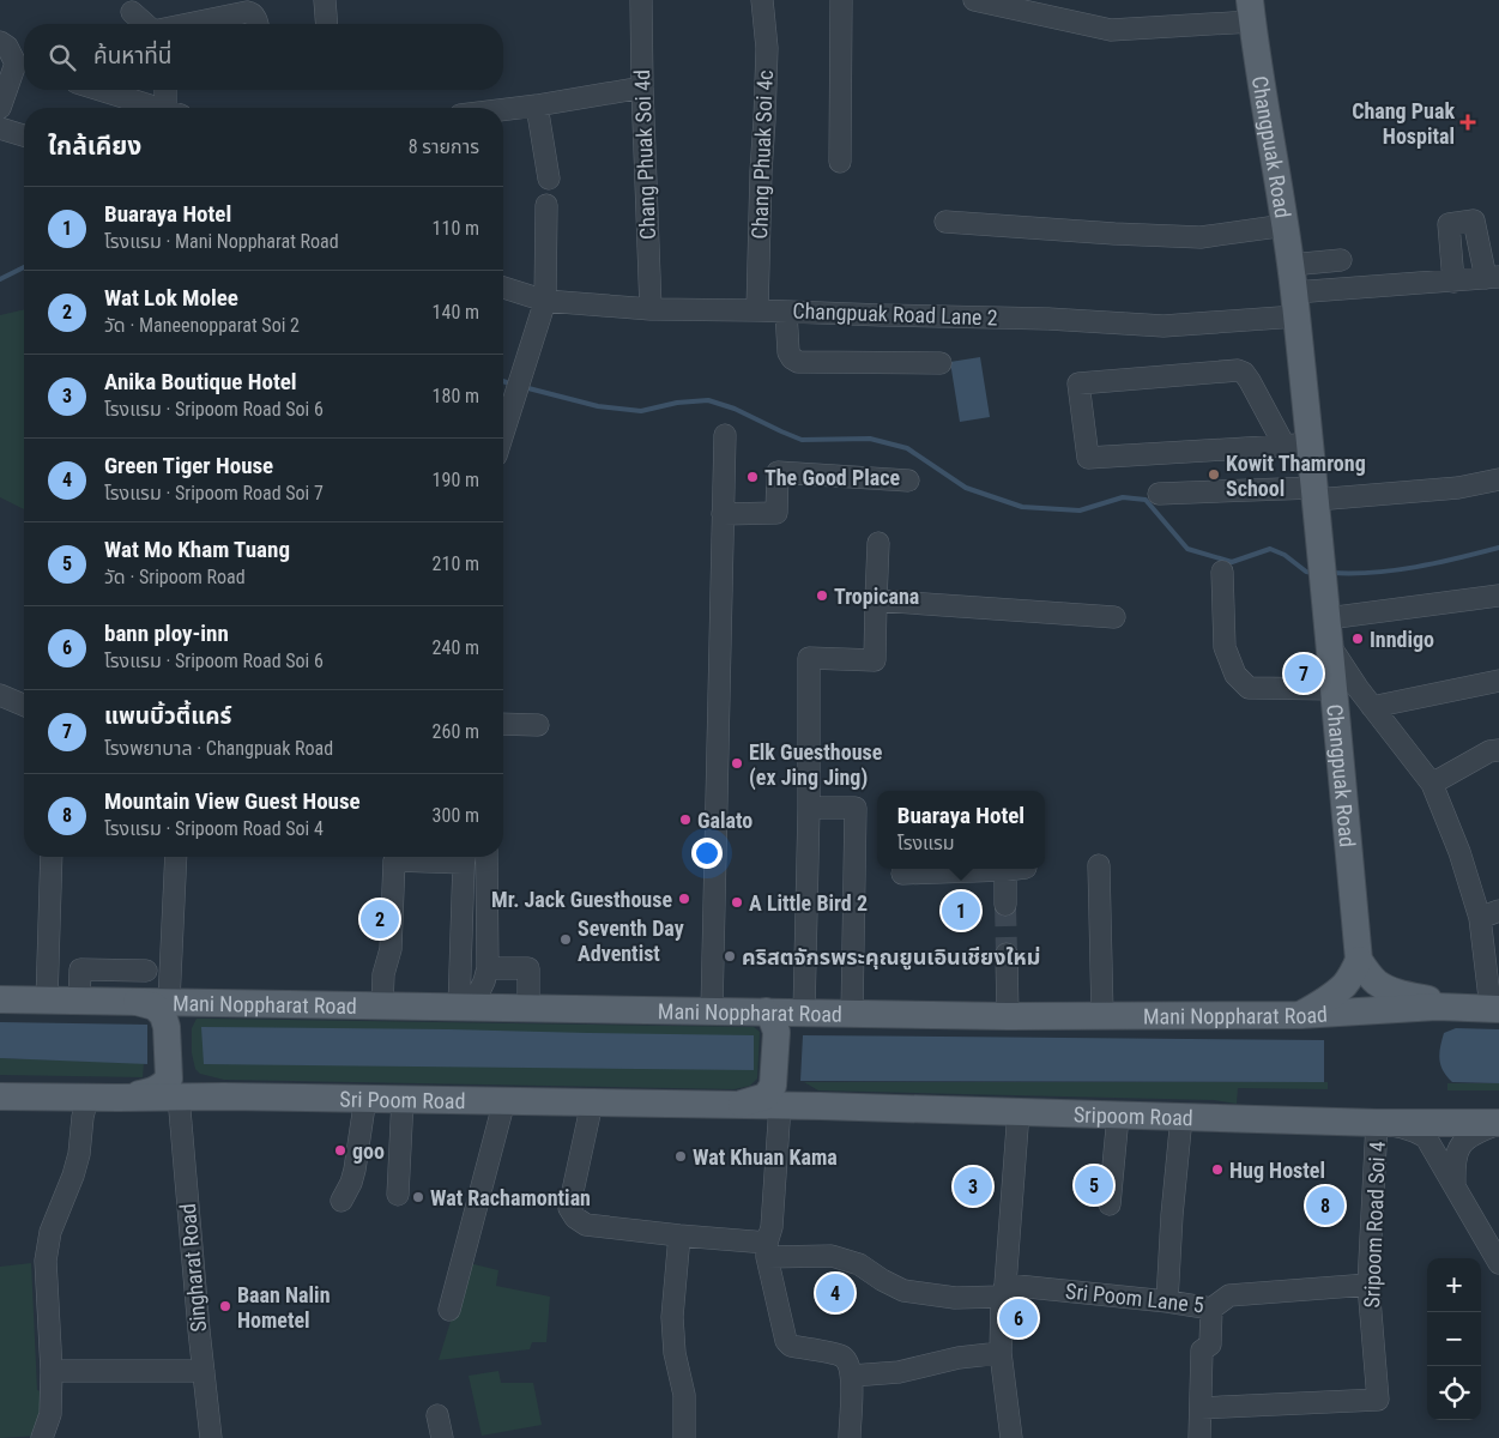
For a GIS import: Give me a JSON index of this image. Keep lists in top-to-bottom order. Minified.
{"streets":{"main road":["Changpuak Road","Mani Noppharat Road","Sri Poom Road","Sripoom Road"],"street":["Chang Phuak Soi 4d","Chang Phuak Soi 4c","Changpuak Road Lane 2","Sripoom Road Soi 4","Singharat Road","Sri Poom Lane 5"]},"crossings":[["Changpuak Road","Changpuak Road Lane 2"],["Chang Phuak Soi 4d","Changpuak Road Lane 2"],["Chang Phuak Soi 4c","Changpuak Road Lane 2"],["Sri Poom Road","Sripoom Road"],["Sri Poom Road","Singharat Road"],["Sri Poom Road","Sri Poom Lane 5"],["Sripoom Road","Sripoom Road Soi 4"],["Sripoom Road Soi 4","Sri Poom Lane 5"]],"places":{"health":["Chang Puak Hospital"],"other":["Kowit Thamrong School","The Good Place","Tropicana","Inndigo","Elk Guesthouse (ex Jing Jing)","Galato","Mr. Jack Guesthouse","A Little Bird 2","Seventh Day Adventist","คริสตจักรพระคุณยูนเอินเชียงใหม่","goo","Wat Khuan Kama","Hug Hostel","Wat Rachamontian","Baan Nalin Hometel"]},"page":{"search":"ค้นหาที่นี่","heading":["ใกล้เคียง","8 รายการ"],"list":[{"mark":"1","name":"Buaraya Hotel","note":"โรงแรม · Mani Noppharat Road","value":"110 m"},{"mark":"2","name":"Wat Lok Molee","note":"วัด · Maneenopparat Soi 2","value":"140 m"},{"mark":"3","name":"Anika Boutique Hotel","note":"โรงแรม · Sripoom Road Soi 6","value":"180 m"},{"mark":"4","name":"Green Tiger House","note":"โรงแรม · Sripoom Road Soi 7","value":"190 m"},{"mark":"5","name":"Wat Mo Kham Tuang","note":"วัด · Sripoom Road","value":"210 m"},{"mark":"6","name":"bann ploy-inn","note":"โรงแรม · Sripoom Road Soi 6","value":"240 m"},{"mark":"7","name":"แพนบิ้วตี้แคร์","note":"โรงพยาบาล · Changpuak Road","value":"260 m"},{"mark":"8","name":"Mountain View Guest House","note":"โรงแรม · Sripoom Road Soi 4","value":"300 m"}],"pins":["7","1","2","5","3","8","4","6"],"popup":["Buaraya Hotel","โรงแรม"],"map_buttons":["+","−"]}}
